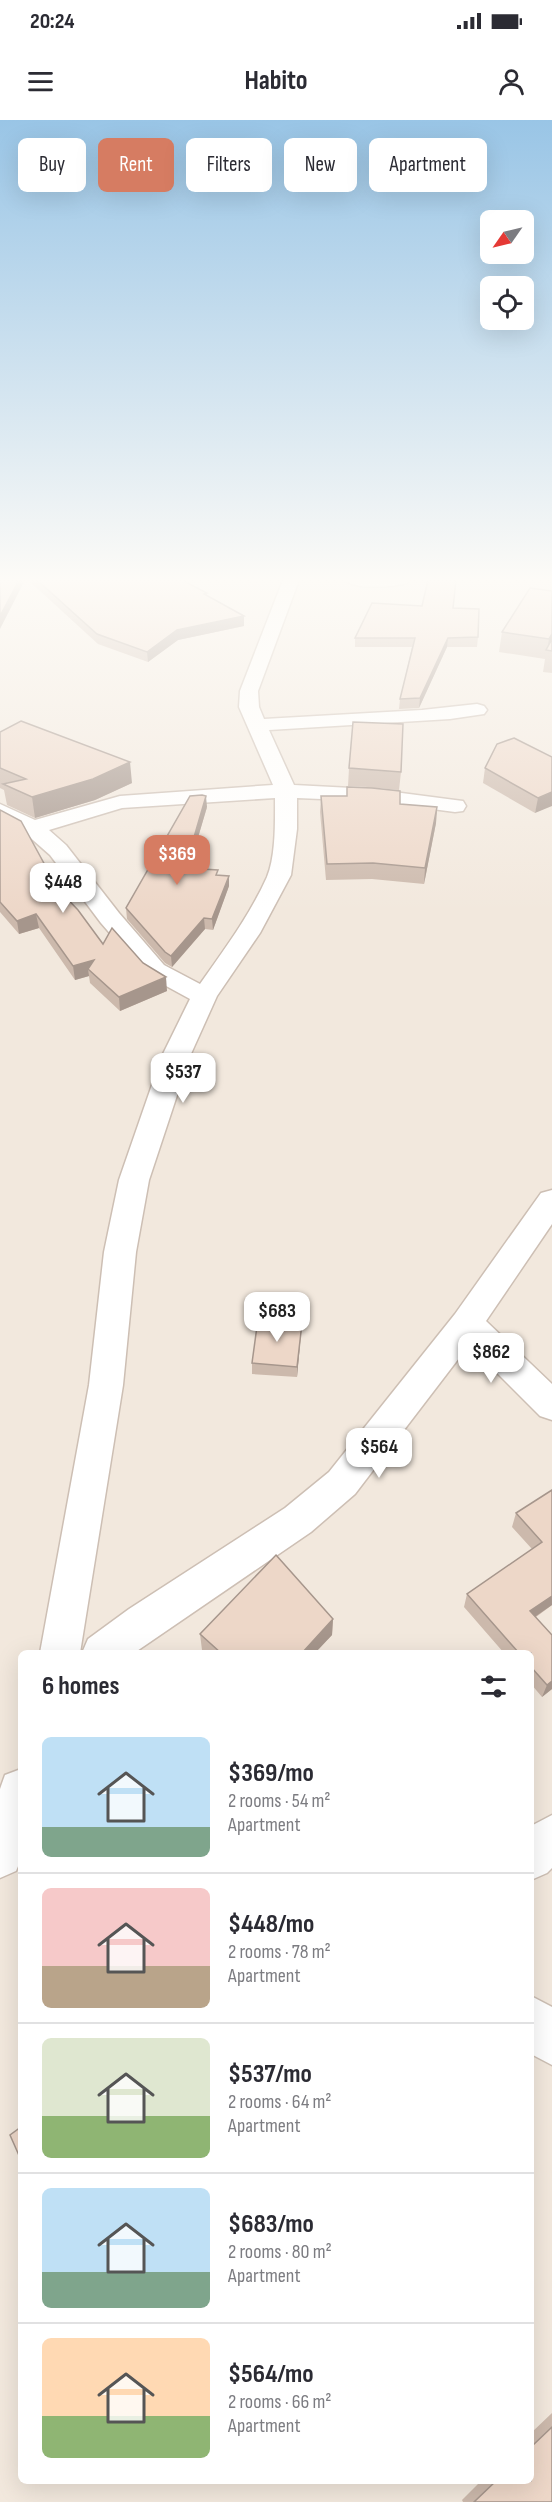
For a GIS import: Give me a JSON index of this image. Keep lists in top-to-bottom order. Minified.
{"north":"bottom left","page":{"status":"20:24","header":"Habito","chip":["Buy","Rent","Filters","New","Apartment"],"price":["$369","$448","$537","$683","$862","$564"],"heading":"6 homes","list":[{"name":"$369/mo","note":"2 rooms · 54 m² · Apartment"},{"name":"$448/mo","note":"2 rooms · 78 m² · Apartment"},{"name":"$537/mo","note":"2 rooms · 64 m² · Apartment"},{"name":"$683/mo","note":"2 rooms · 80 m² · Apartment"},{"name":"$564/mo","note":"2 rooms · 66 m² · Apartment"}]}}
